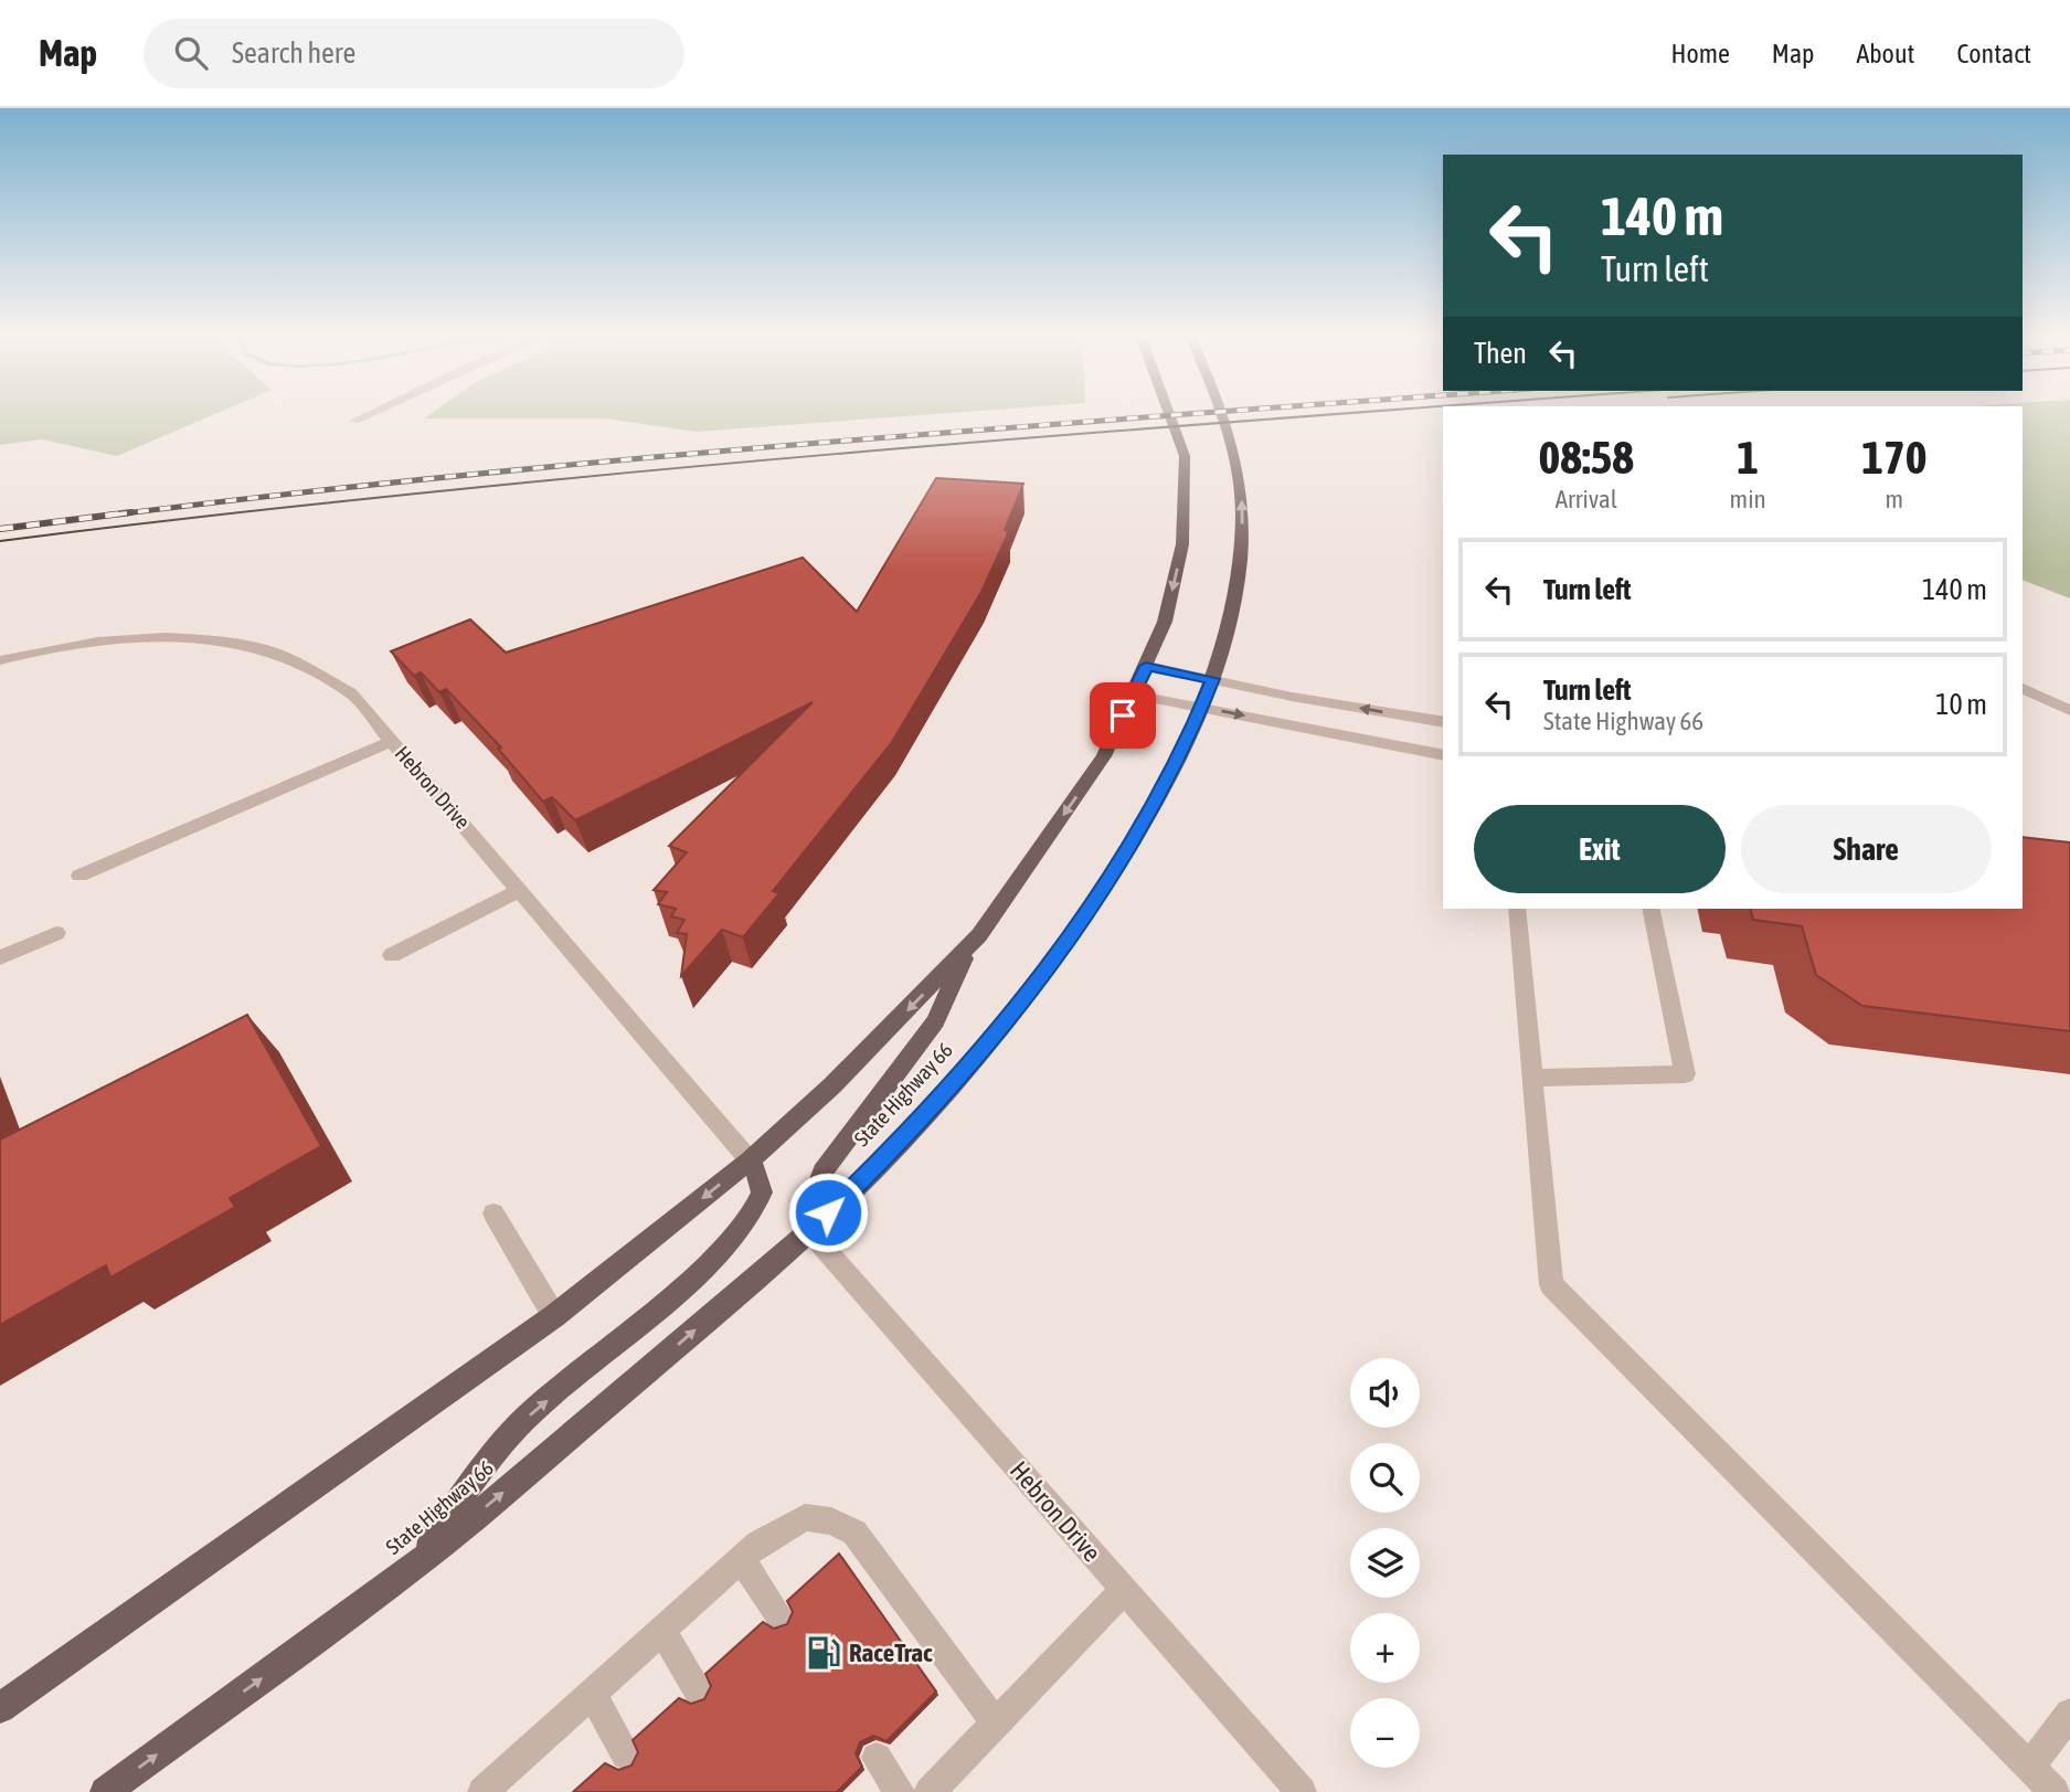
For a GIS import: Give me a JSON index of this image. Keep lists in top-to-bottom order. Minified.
{"streets":{"main road":["State Highway 66"],"street":["Hebron Drive"]},"crossings":[["Hebron Drive","State Highway 66"]],"places":{"fuel station":["RaceTrac"]},"page":{"header":"Map","search":"Search here","nav":["Home","Map","About","Contact"],"turn":["140 m","Turn left"],"then":"Then","eta":["08:58","Arrival","1","min","170","m"],"list":[{"name":"Turn left","value":"140 m"},{"name":"Turn left","note":"State Highway 66","value":"10 m"}],"buttons":["Exit","Share"],"map_buttons":["+","−"]}}
